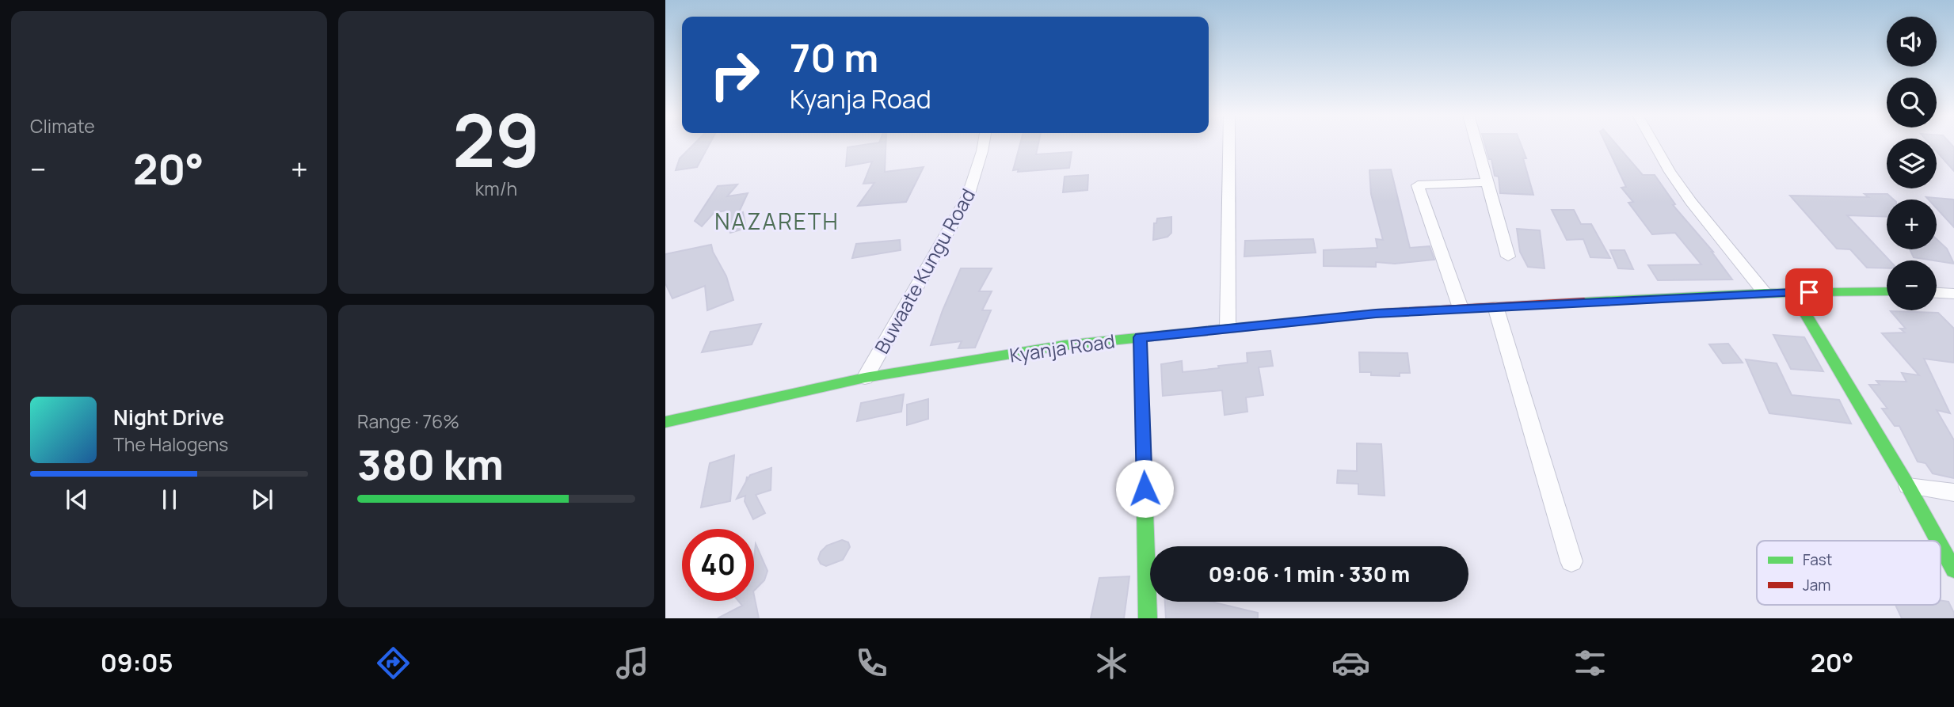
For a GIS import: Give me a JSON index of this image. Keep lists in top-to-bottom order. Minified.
{"streets":{"street":["Buwaate Kungu Road","Kyanja Road"]},"crossings":[["Buwaate Kungu Road","Kyanja Road"]],"districts":["NAZARETH"],"legend":["Fast","Jam"],"page":{"tile":["Climate",["29","km/h"],["Range · 76%","380 km"]],"map_buttons":["+","−"],"turn":["70 m","Kyanja Road"],"heat":["−","20°","+"],"song":["Night Drive","The Halogens"],"limit":"40","trip":"09:06 · 1 min · 330 m","tabs":["09:05","20°"]}}
